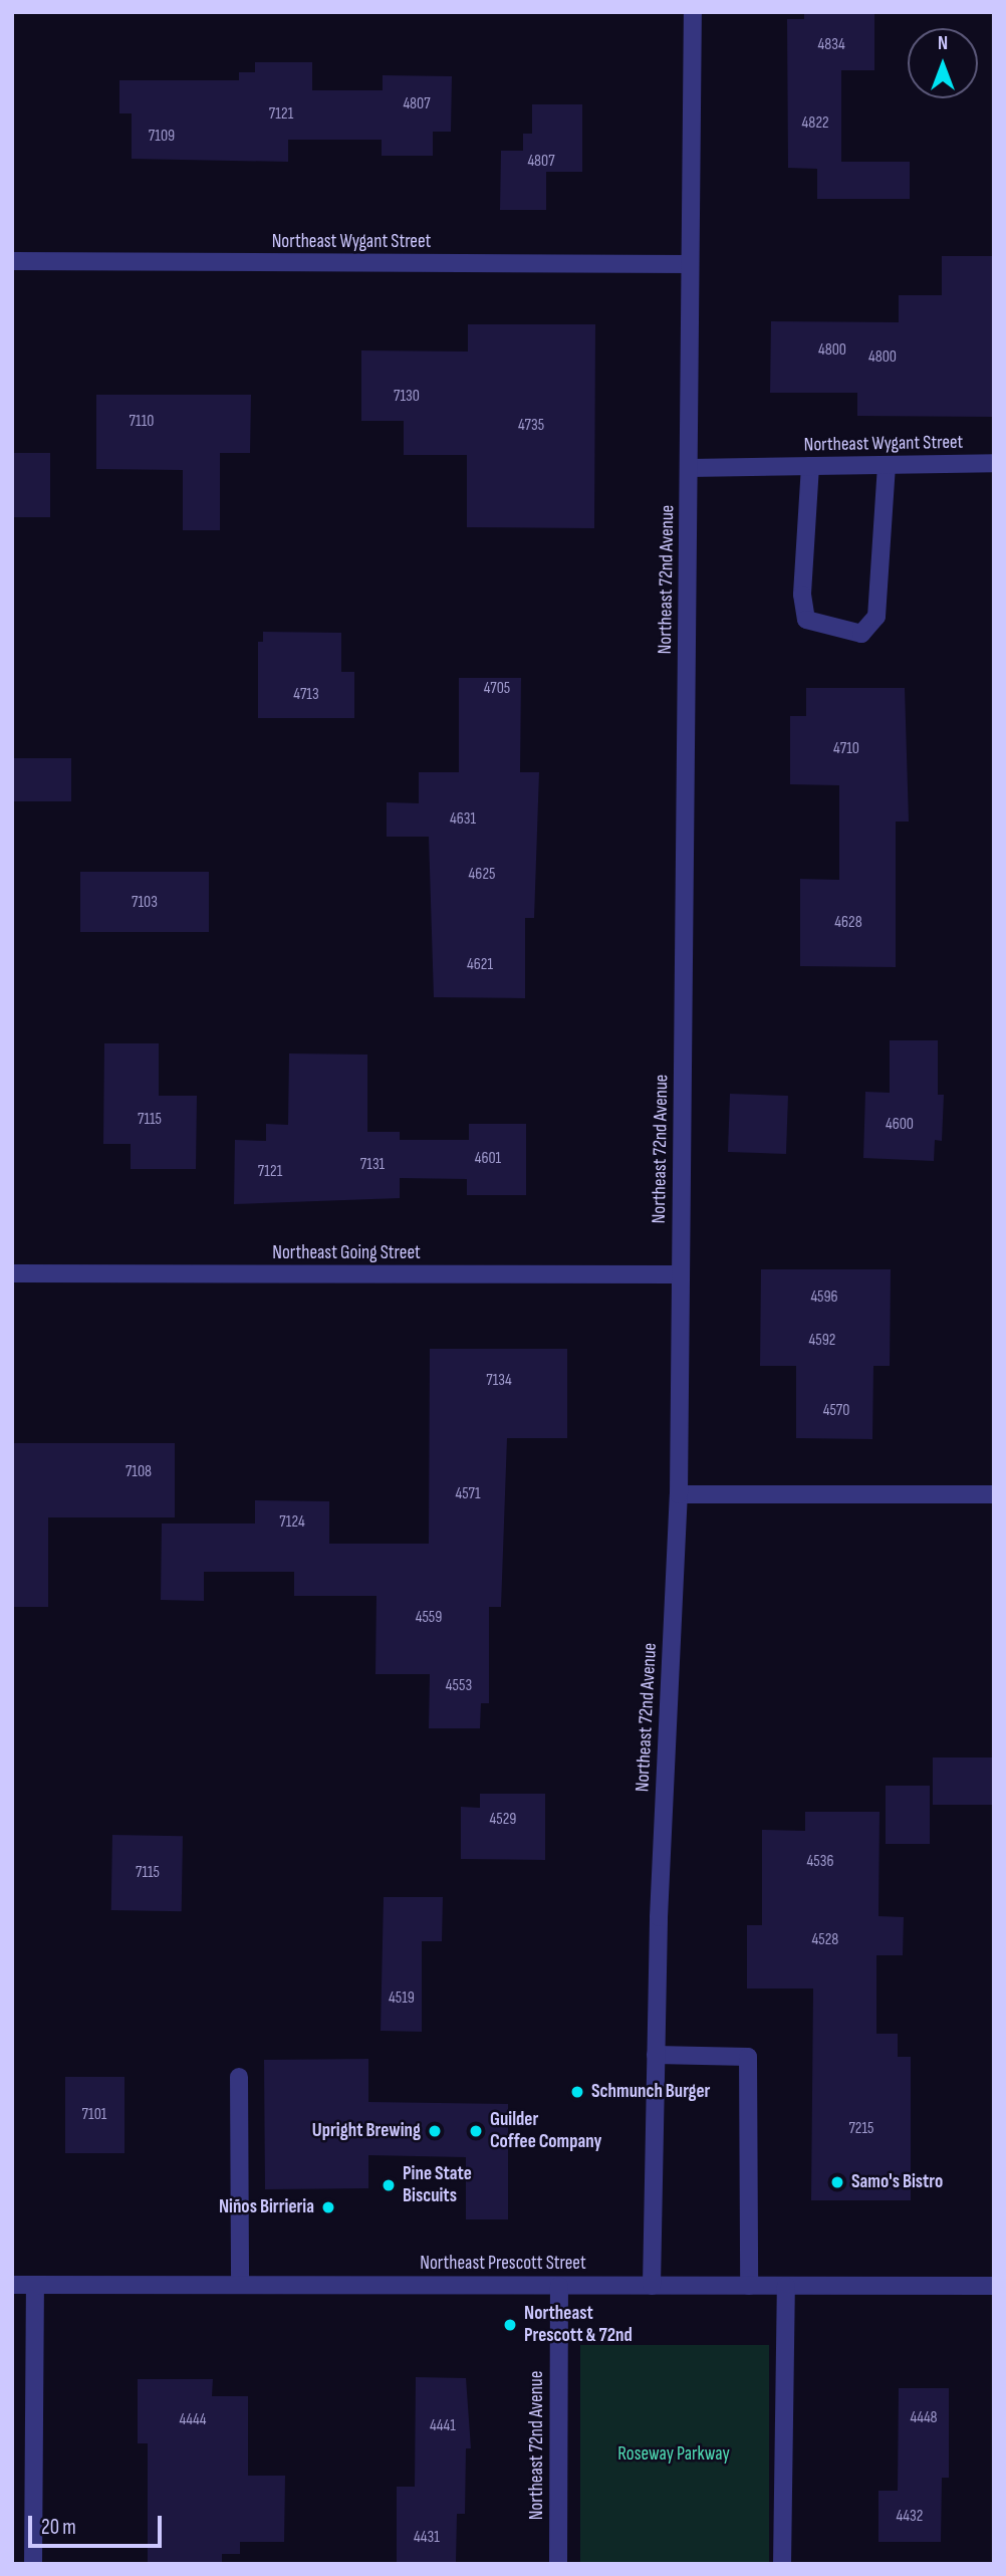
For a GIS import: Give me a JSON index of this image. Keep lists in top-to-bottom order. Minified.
{"streets":{"street":["Northeast Wygant Street","Northeast 72nd Avenue","Northeast Going Street","Northeast Prescott Street"]},"crossings":[["Northeast Wygant Street","Northeast 72nd Avenue"],["Northeast 72nd Avenue","Northeast Going Street"],["Northeast 72nd Avenue","Northeast Prescott Street"]],"parks":["Roseway Parkway"],"places":["Schmunch Burger","Upright Brewing","Guilder Coffee Company","Samo's Bistro","Pine State Biscuits","Niños Birrieria","Northeast Prescott & 72nd"],"house_numbers":["4834","4807","7121","4822","7109","4807","4800","4800","7130","7110","4735","4705","4713","4710","4631","4625","7103","4628","4621","7115","4600","4601","7131","7121","4596","4592","7134","4570","7108","4571","7124","4559","4553","4529","4536","7115","4528","4519","7101","7215","4448","4444","4441","4432","4431"],"scale_bar":"20 m","north":"top"}
